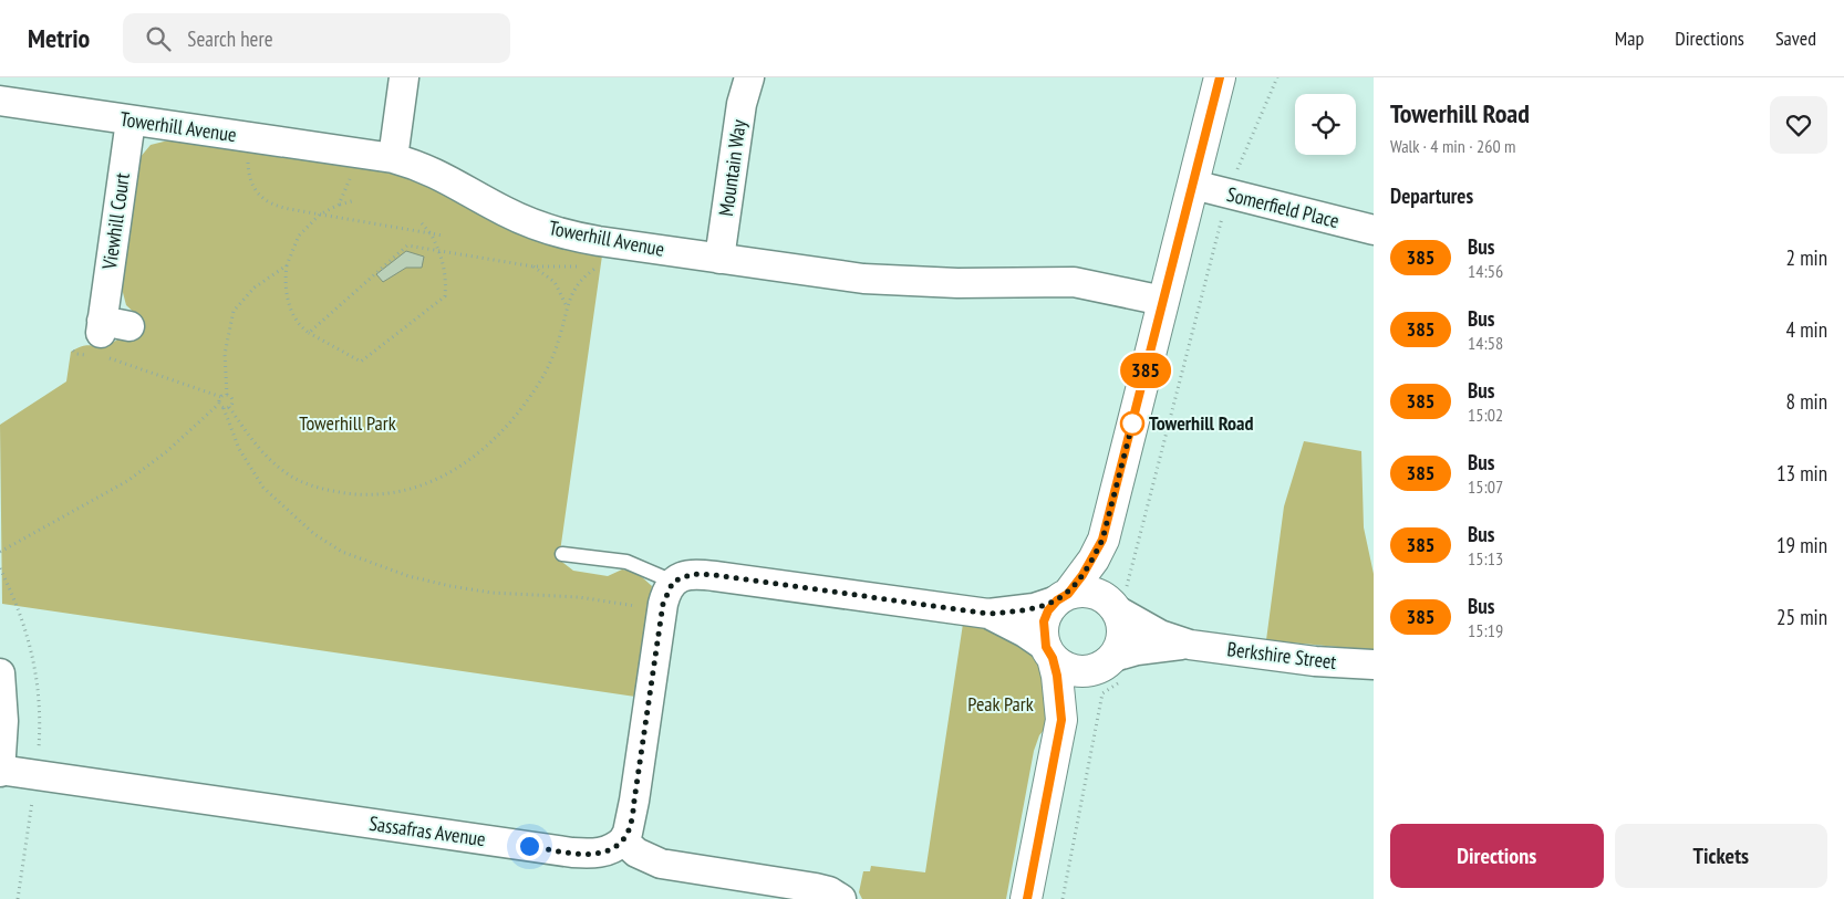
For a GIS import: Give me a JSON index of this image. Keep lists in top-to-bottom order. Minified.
{"streets":{"street":["Towerhill Avenue","Mountain Way","Somerfield Place","Viewhill Court","Berkshire Street","Sassafras Avenue"]},"crossings":[["Towerhill Avenue","Mountain Way"],["Towerhill Avenue","Viewhill Court"]],"parks":["Towerhill Park","Peak Park"],"places":["Towerhill Road"],"lines":["bus line 385"],"page":{"header":"Metrio","search":"Search here","nav":["Map","Directions","Saved"],"on_map":"385","heading":[["Towerhill Road","Walk · 4 min · 260 m"],"Departures"],"list":[{"mark":"385","name":"Bus","note":"14:56","value":"2 min"},{"mark":"385","name":"Bus","note":"14:58","value":"4 min"},{"mark":"385","name":"Bus","note":"15:02","value":"8 min"},{"mark":"385","name":"Bus","note":"15:07","value":"13 min"},{"mark":"385","name":"Bus","note":"15:13","value":"19 min"},{"mark":"385","name":"Bus","note":"15:19","value":"25 min"}],"buttons":["Directions","Tickets"]}}
